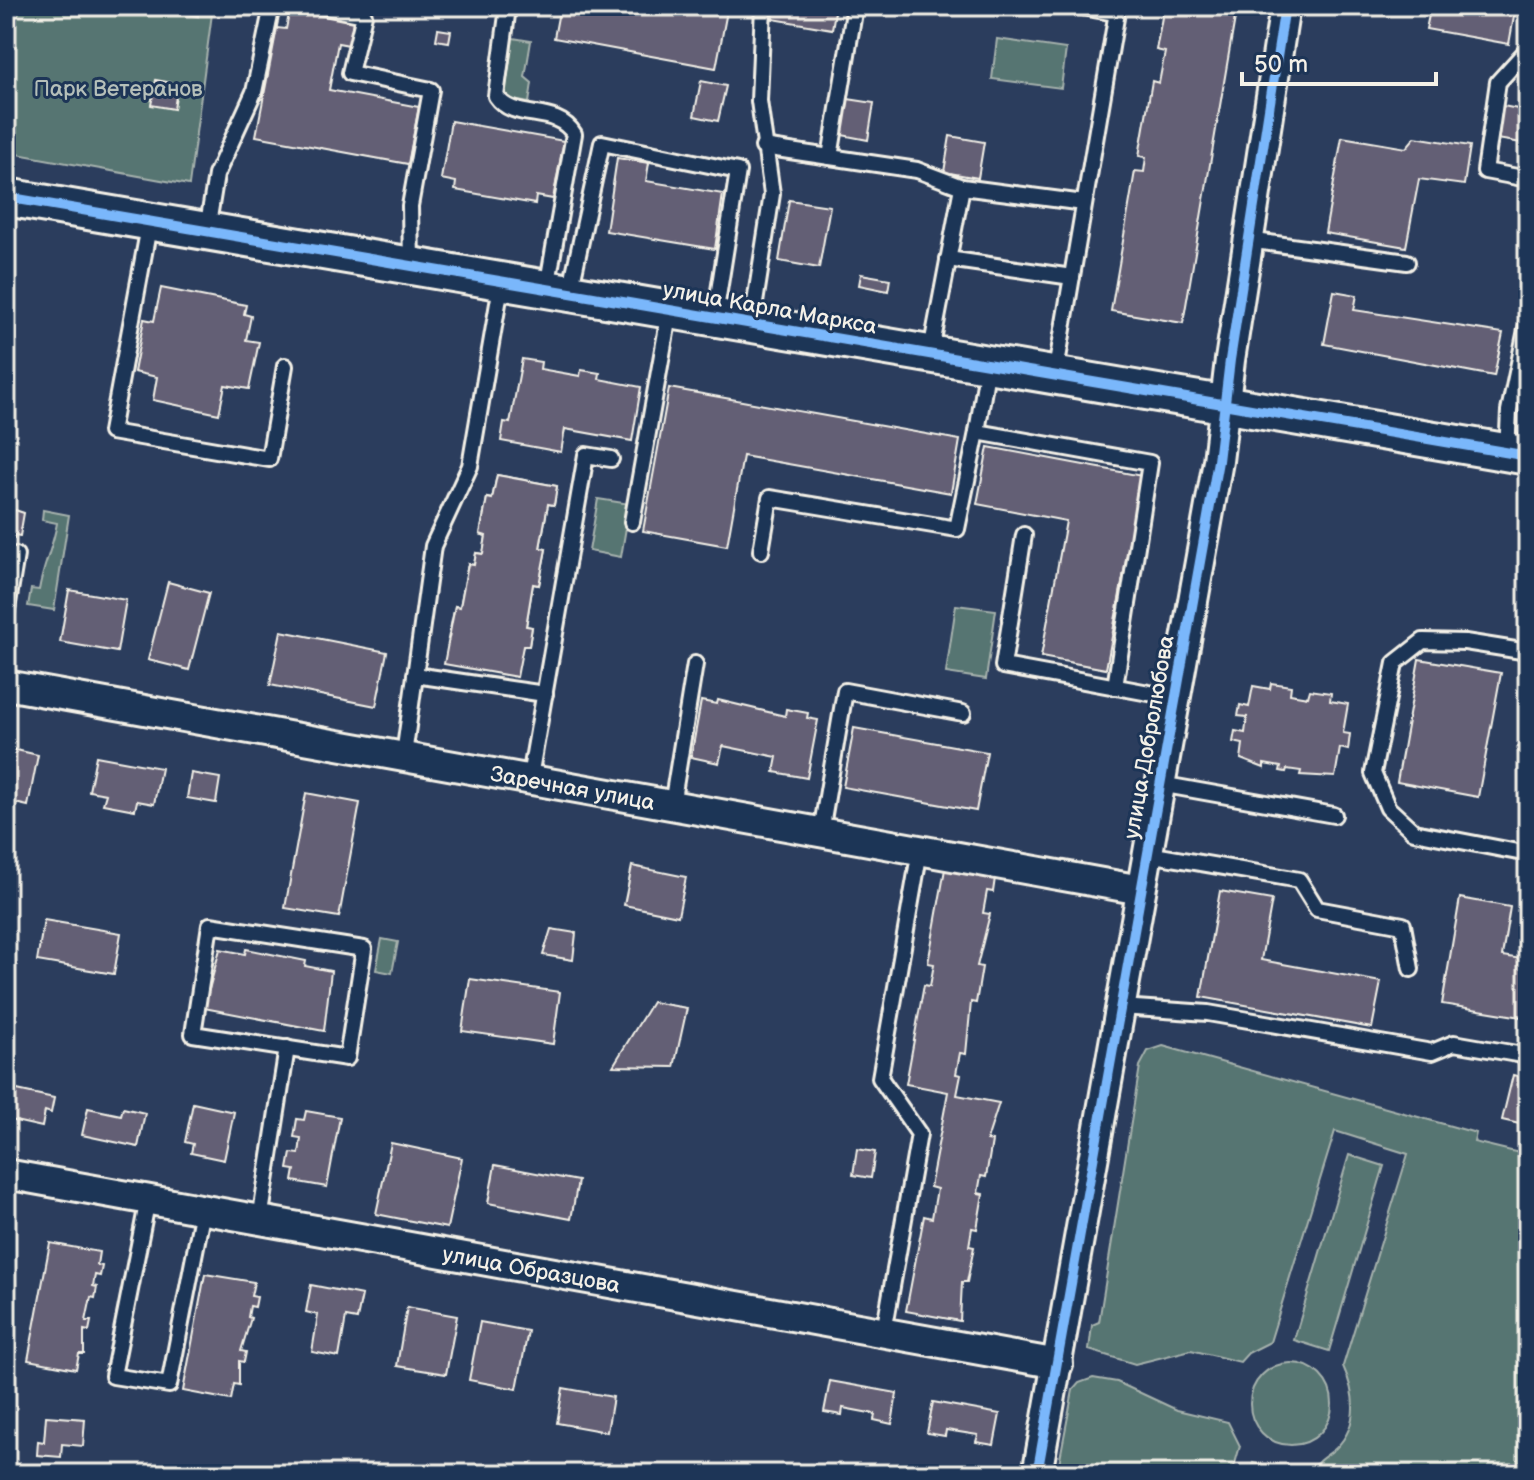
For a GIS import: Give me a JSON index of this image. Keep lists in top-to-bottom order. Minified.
{"streets":{"street":["улица Карла Маркса","улица Добролюбова","Заречная улица","улица Образцова"]},"crossings":[["улица Карла Маркса","улица Добролюбова"],["улица Добролюбова","Заречная улица"],["улица Добролюбова","улица Образцова"]],"parks":["Парк Ветеранов"],"scale_bar":"50 m"}
